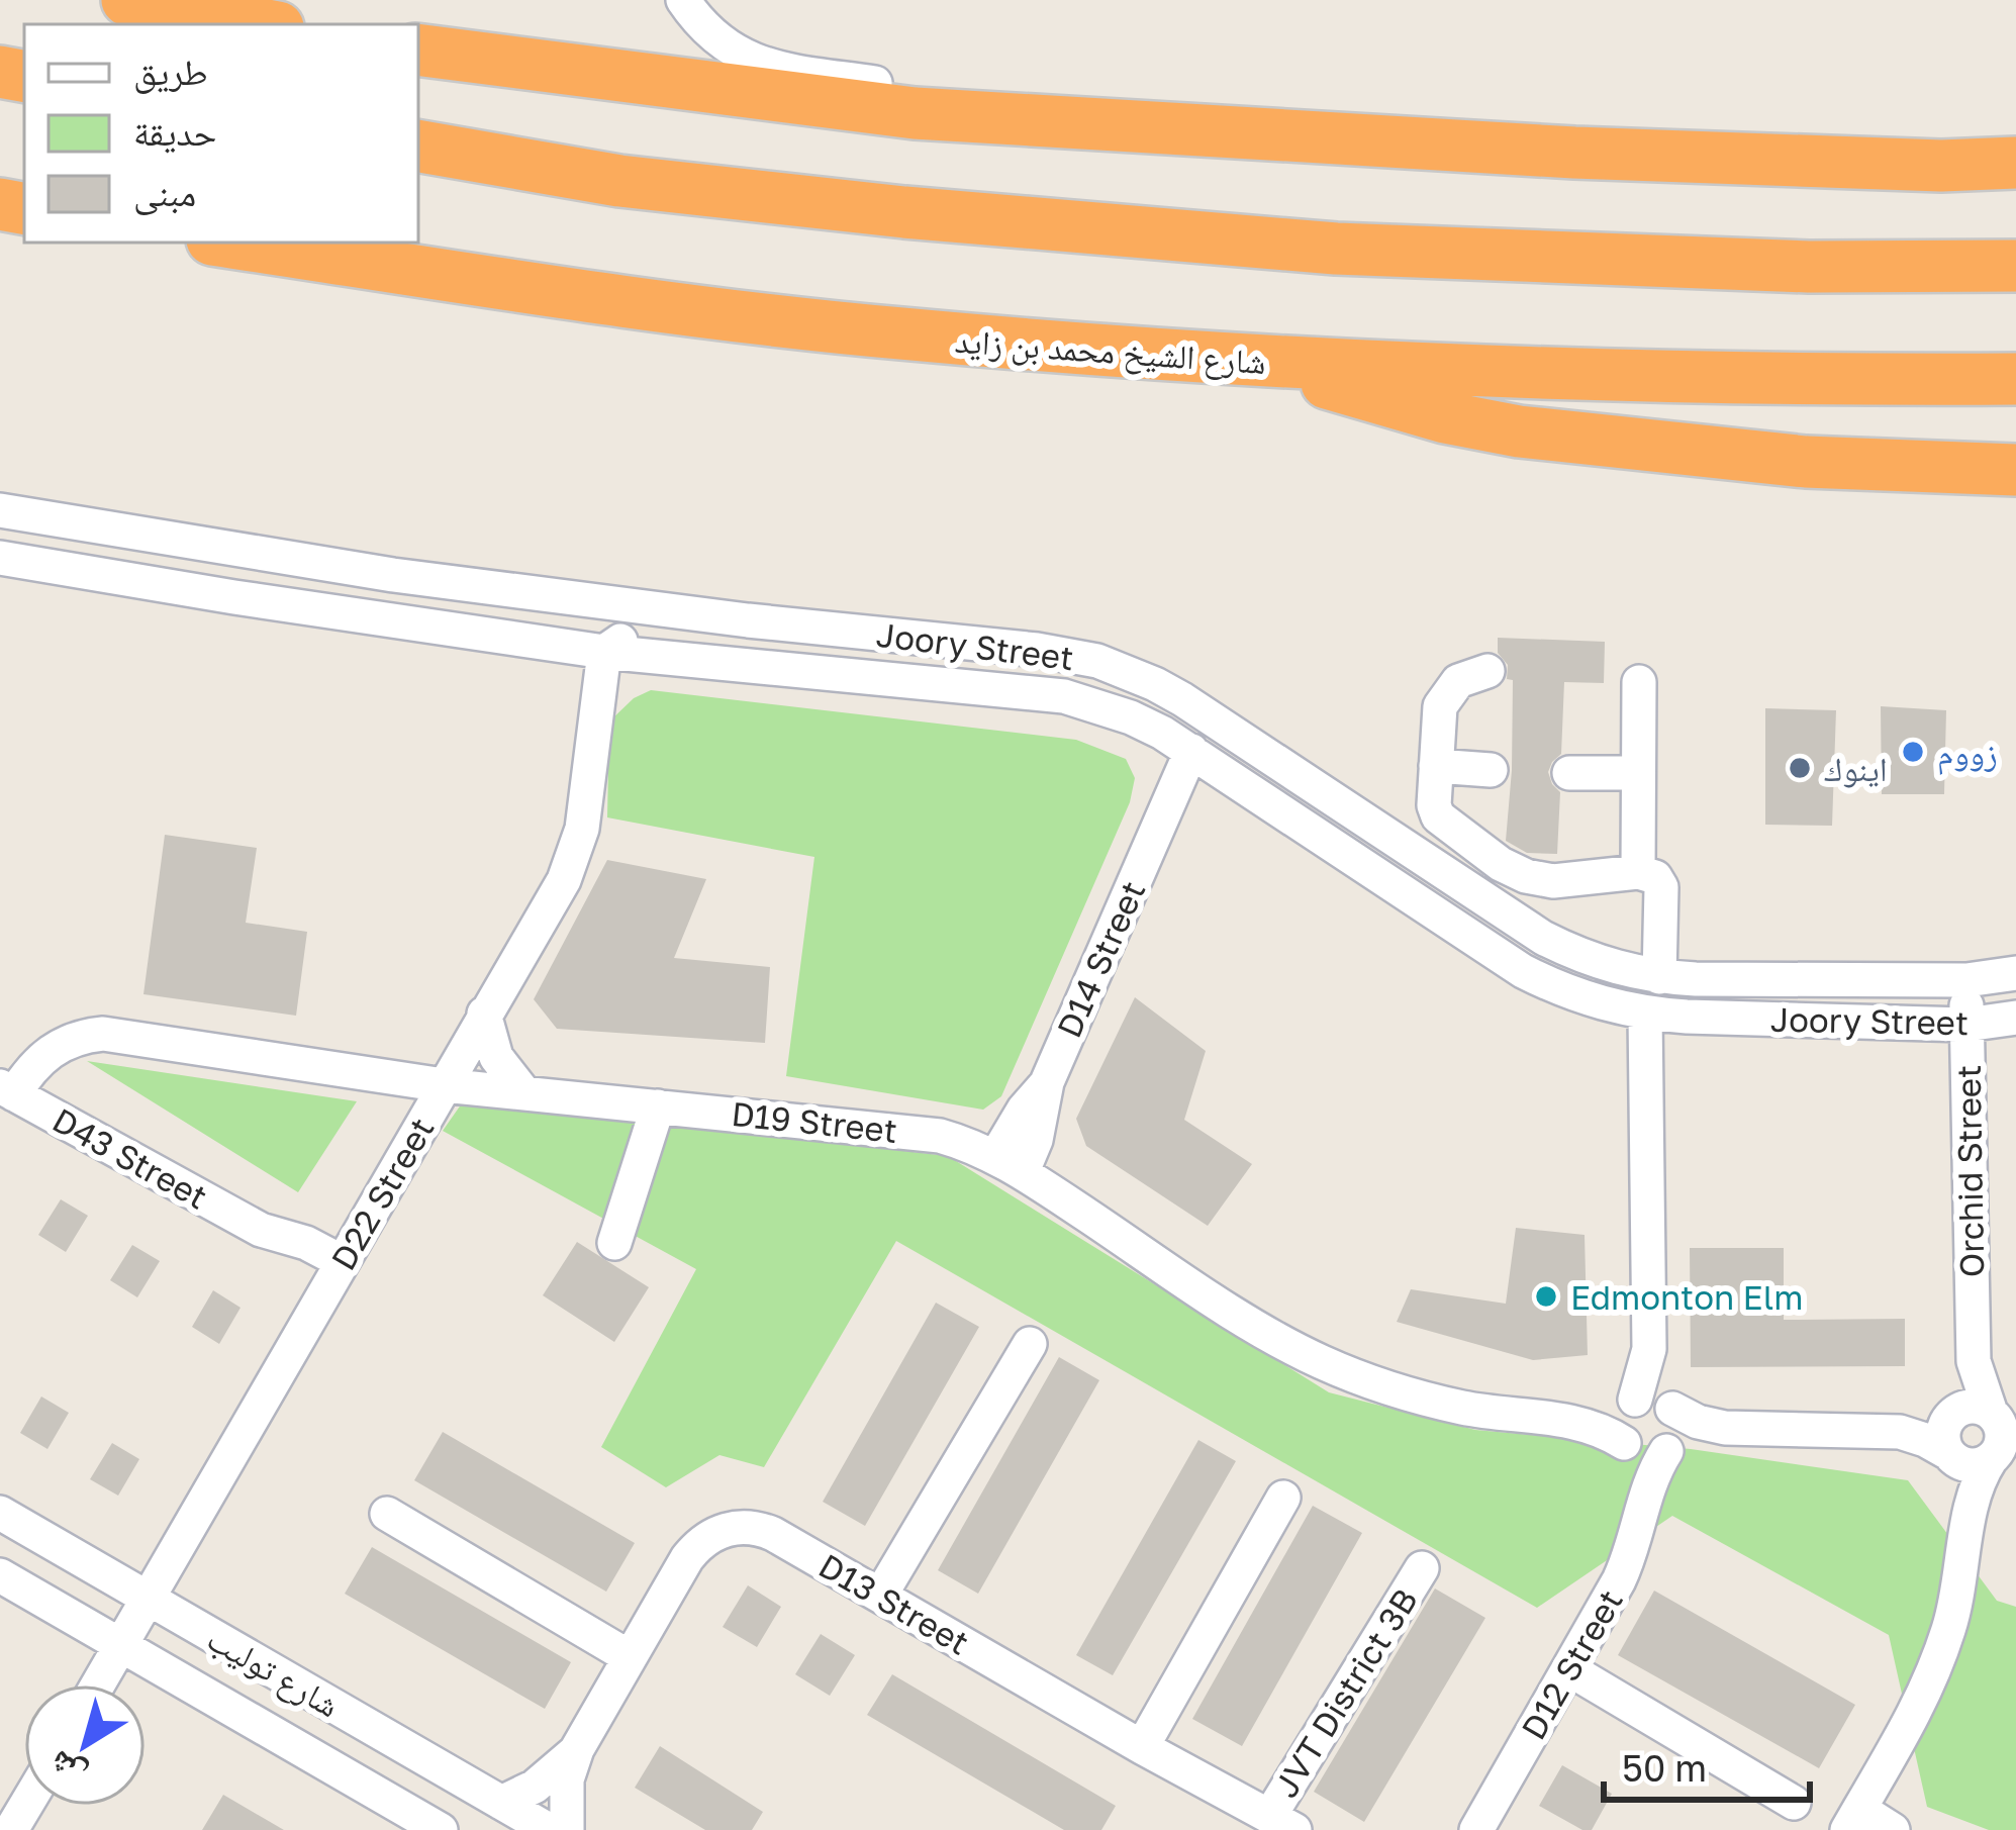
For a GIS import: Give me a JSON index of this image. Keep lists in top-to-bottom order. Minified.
{"streets":{"highway":["شارع الشيخ محمد بن زايد"],"street":["Joory Street","D14 Street","D19 Street","D43 Street","Orchid Street","D22 Street","D13 Street","D12 Street","شارع توليب","JVT District 3B"]},"crossings":[["Joory Street","D14 Street"],["Joory Street","Orchid Street"],["Joory Street","D22 Street"],["D14 Street","D19 Street"],["D19 Street","D43 Street"],["D19 Street","D22 Street"],["D19 Street","D12 Street"],["D43 Street","D22 Street"],["D22 Street","شارع توليب"],["D13 Street","شارع توليب"],["D13 Street","JVT District 3B"]],"places":["زووم","اينوك","Edmonton Elm"],"legend":["طريق","حديقة","مبنى"],"scale_bar":"50 m","north":"bottom left"}
